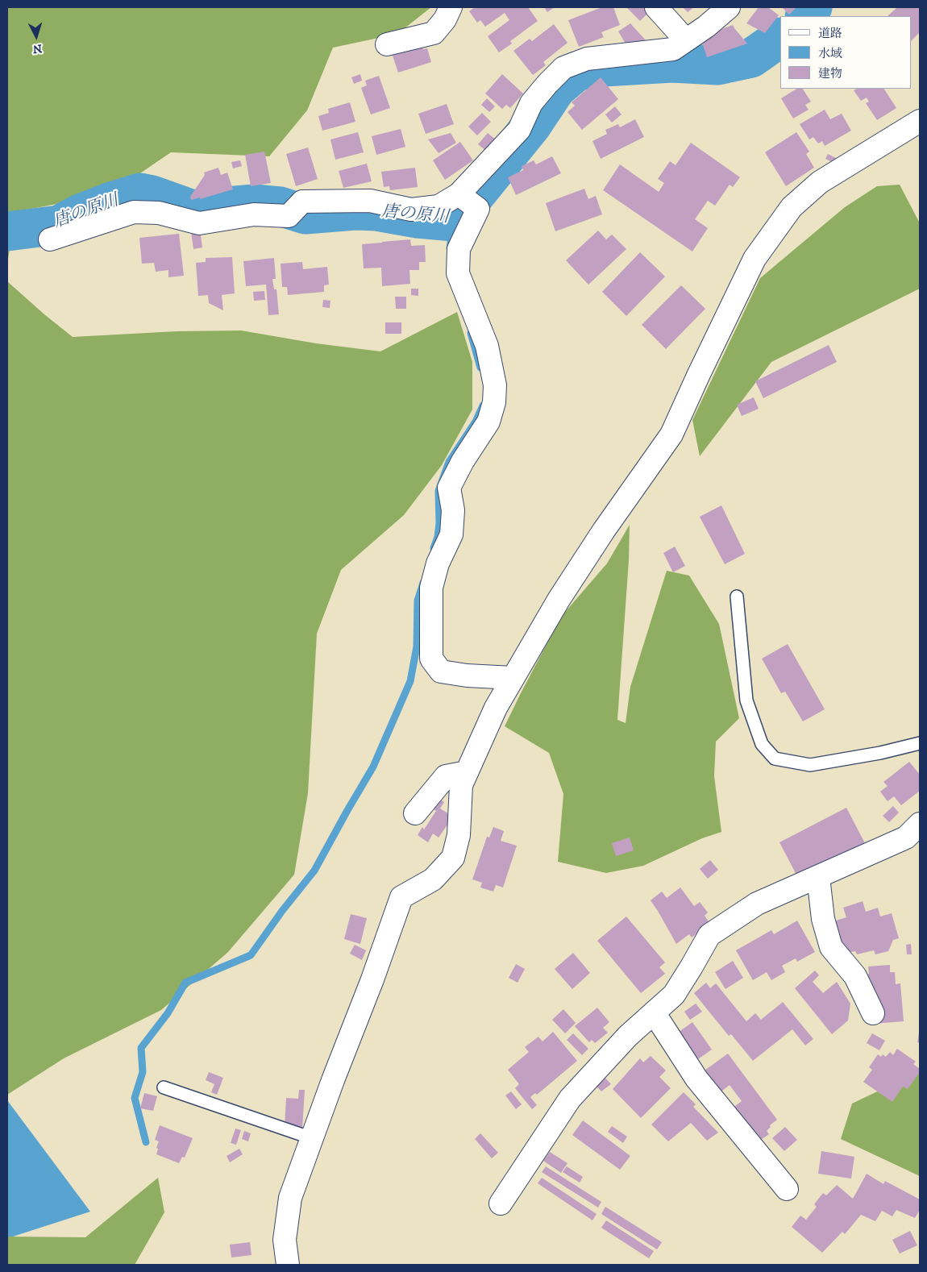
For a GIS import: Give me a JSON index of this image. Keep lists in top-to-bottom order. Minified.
{"water":["唐の原川"],"legend":["道路","水域","建物"],"north":"bottom"}
